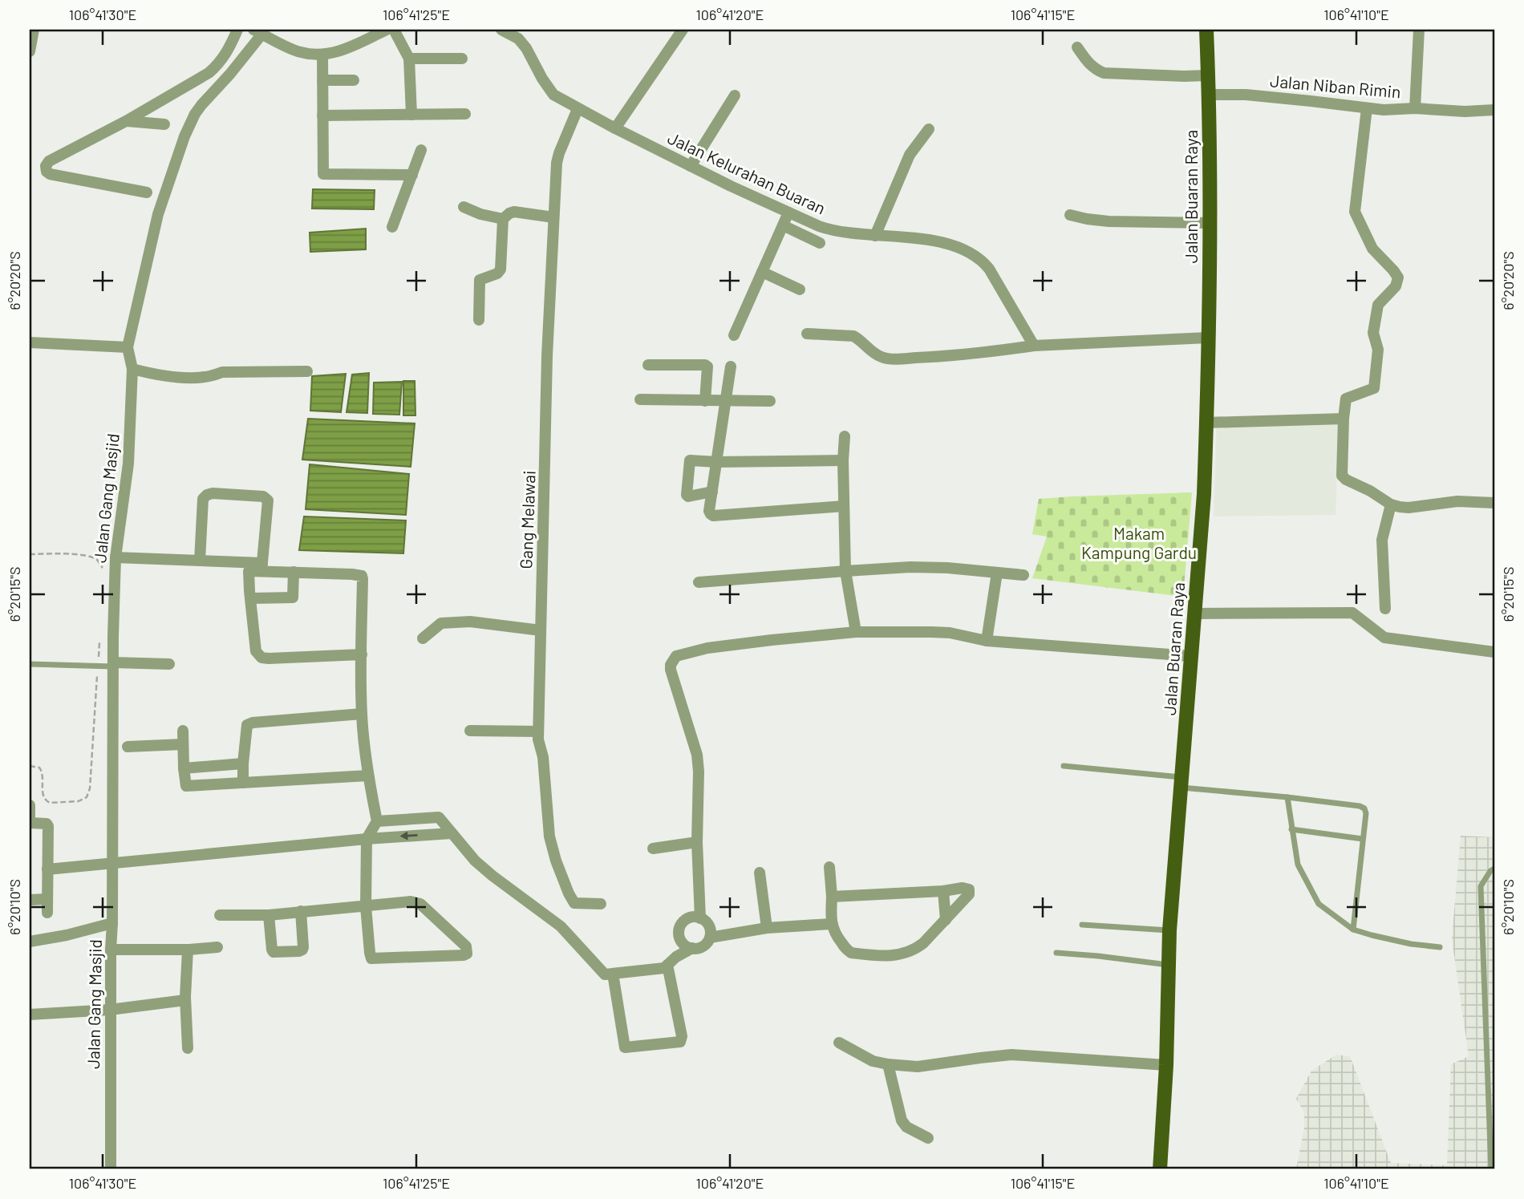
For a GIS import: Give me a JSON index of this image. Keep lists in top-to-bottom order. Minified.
{"streets":{"main road":["Jalan Buaran Raya"],"street":["Jalan Niban Rimin","Jalan Kelurahan Buaran","Jalan Gang Masjid","Gang Melawai"]},"crossings":[["Jalan Niban Rimin","Jalan Buaran Raya"],["Jalan Kelurahan Buaran","Gang Melawai"]],"parks":["Makam Kampung Gardu"],"coordinates":["106°41'30\"E","106°41'25\"E","106°41'20\"E","106°41'15\"E","106°41'10\"E","6°20'20\"S","6°20'15\"S","6°20'10\"S"]}
